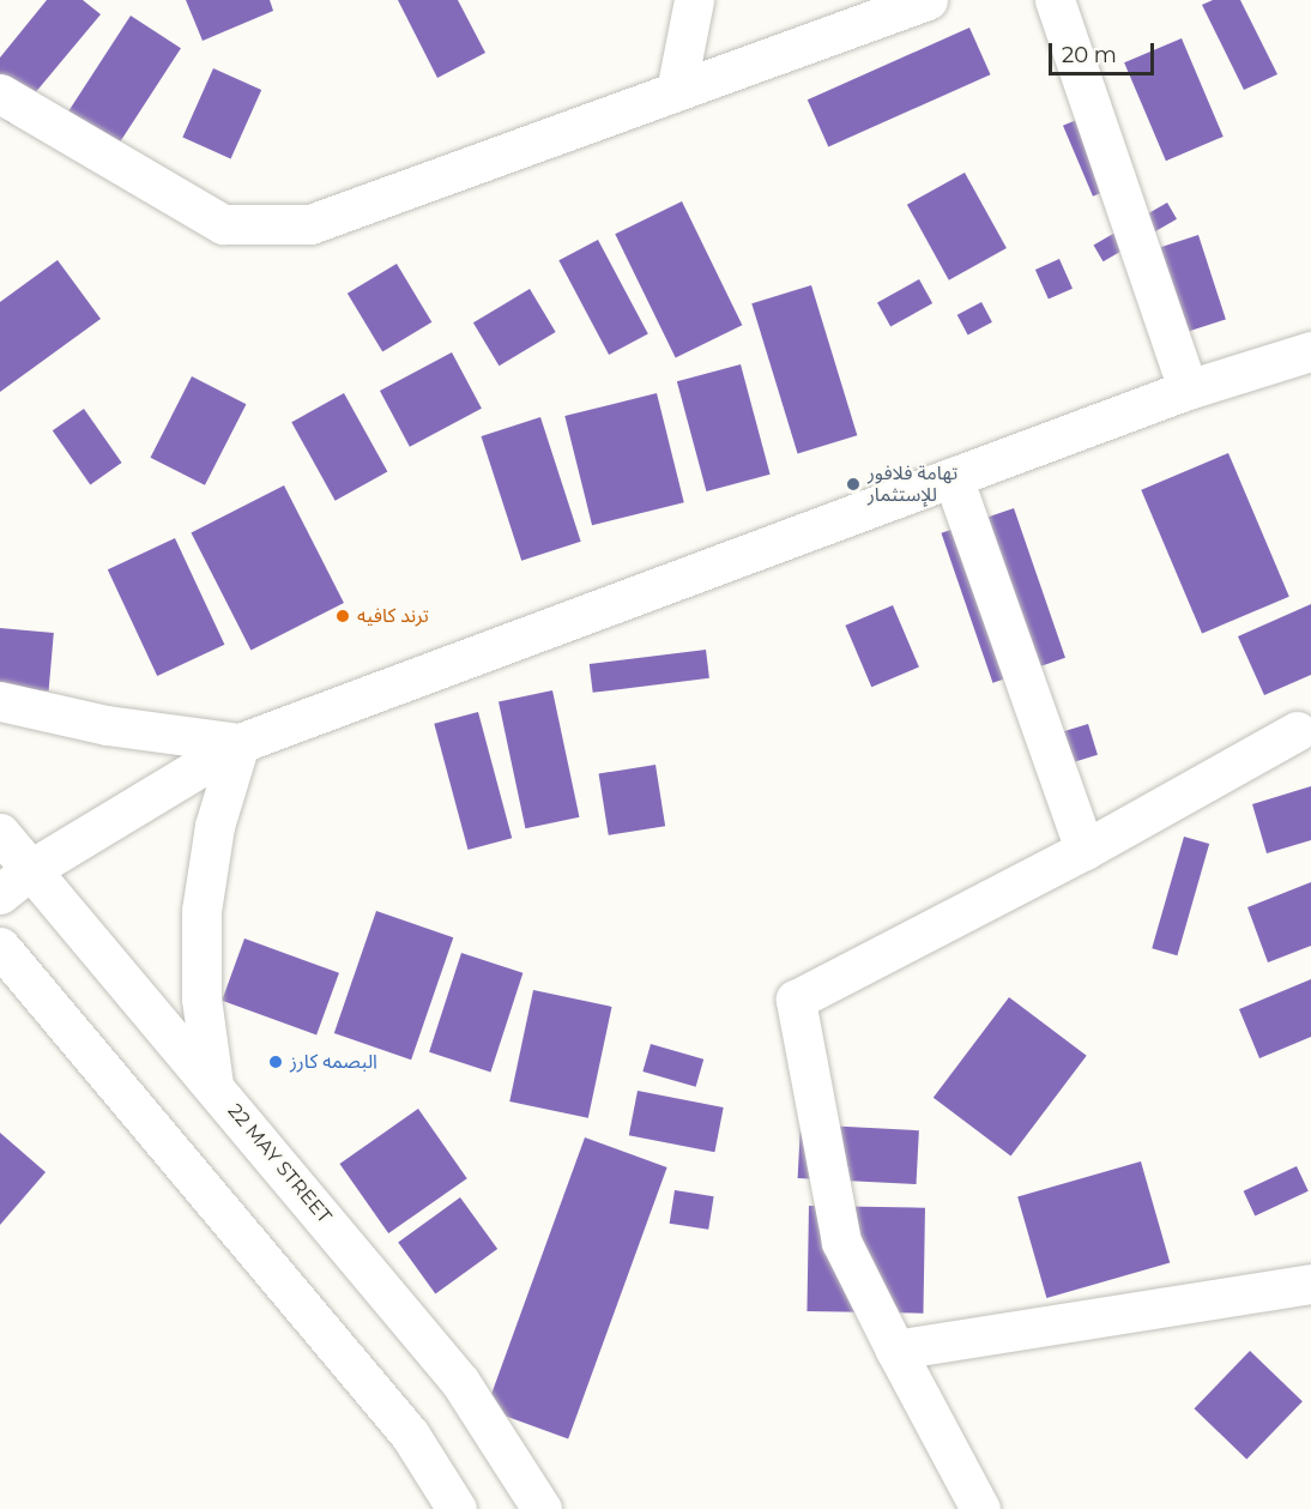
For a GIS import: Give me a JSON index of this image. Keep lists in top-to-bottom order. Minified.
{"streets":{"street":["22 MAY STREET"]},"places":["تهامة فلافور للإستثمار","ترند كافيه","البصمه كارز"],"scale_bar":"20 m"}
